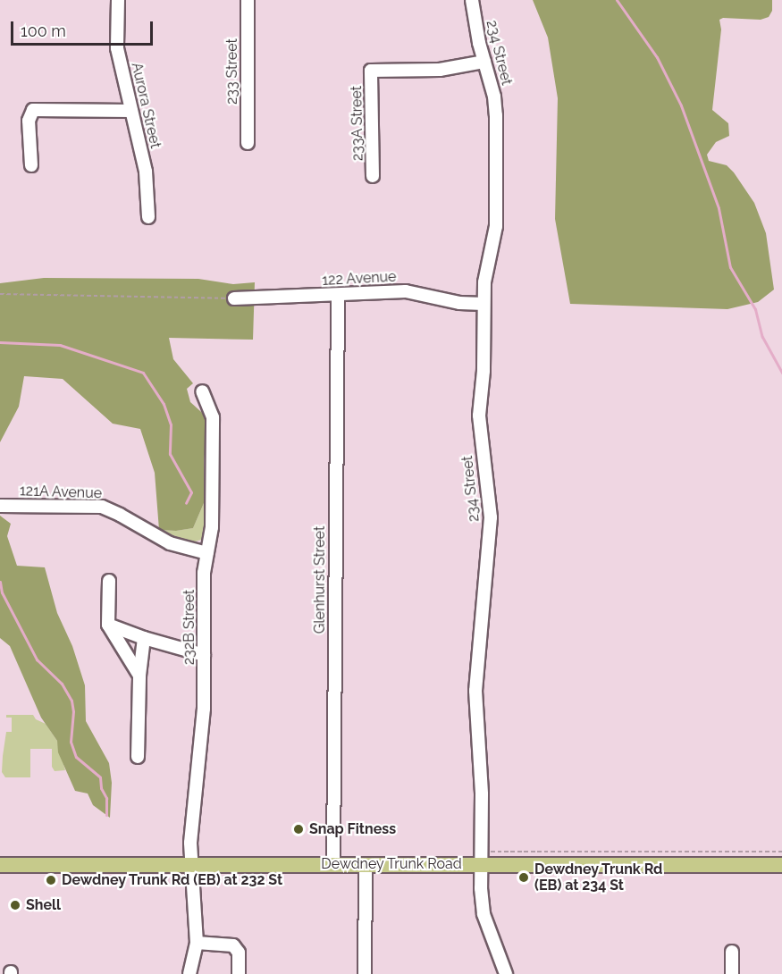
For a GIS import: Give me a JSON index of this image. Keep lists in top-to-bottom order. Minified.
{"streets":{"main road":["Dewdney Trunk Road"],"street":["234 Street","233 Street","Aurora Street","233A Street","122 Avenue","121A Avenue","Glenhurst Street","232B Street"]},"crossings":[["234 Street","233A Street"],["234 Street","122 Avenue"],["234 Street","Dewdney Trunk Road"],["122 Avenue","Glenhurst Street"],["121A Avenue","232B Street"],["Glenhurst Street","Dewdney Trunk Road"],["232B Street","Dewdney Trunk Road"]],"places":["Snap Fitness","Dewdney Trunk Rd (EB) at 234 St","Dewdney Trunk Rd (EB) at 232 St","Shell"],"scale_bar":"100 m"}
